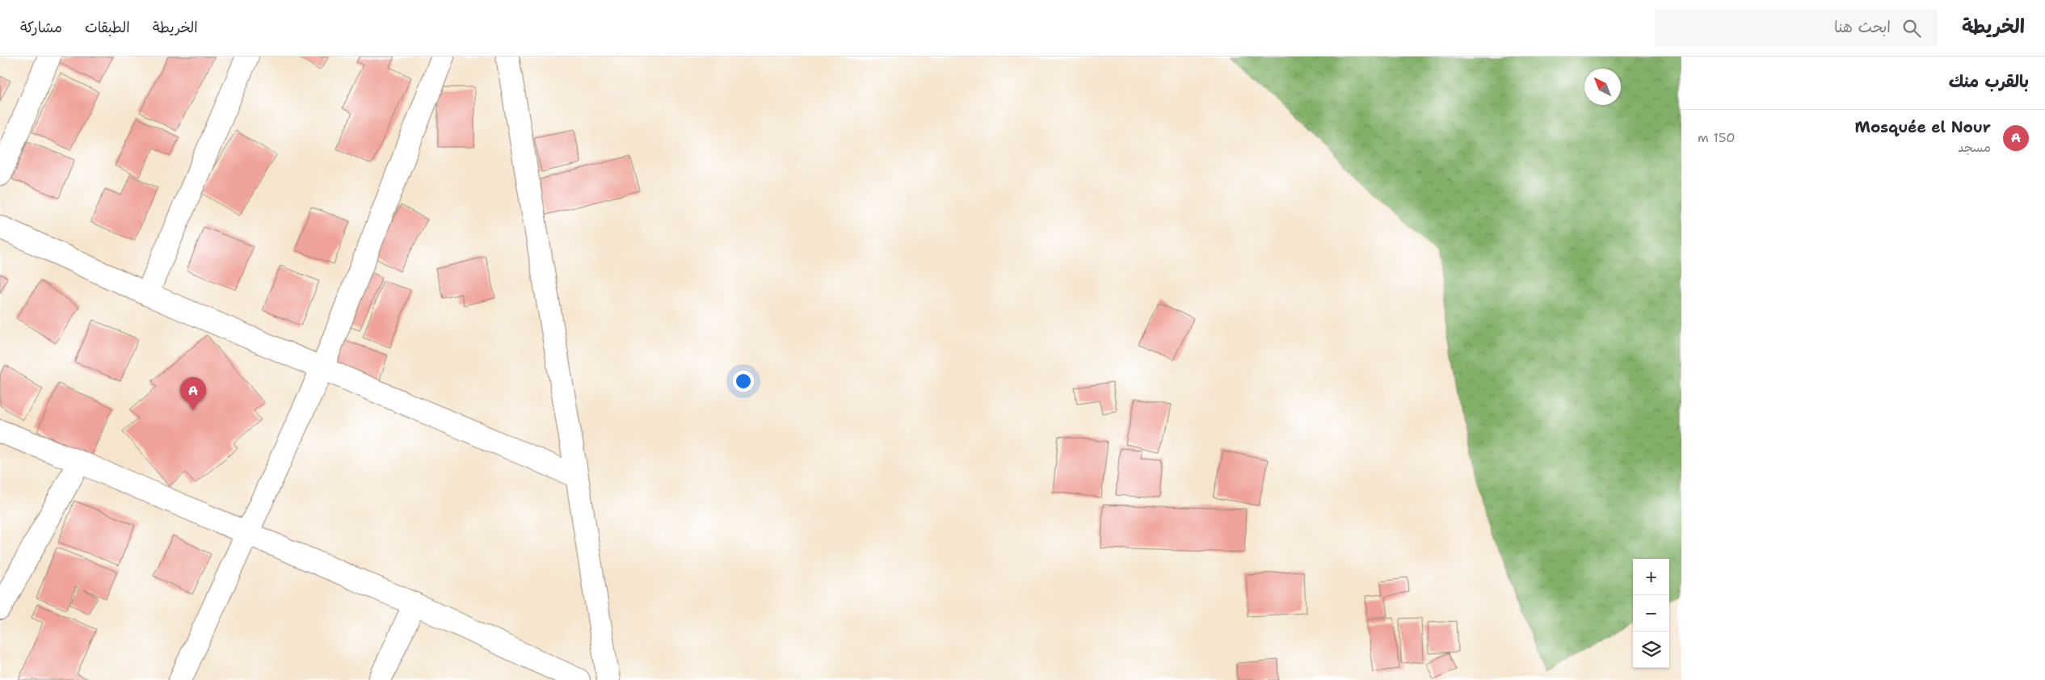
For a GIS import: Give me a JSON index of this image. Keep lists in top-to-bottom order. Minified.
{"north":"top left","page":{"header":"الخريطة","search":"ابحث هنا","nav":["الخريطة","الطبقات","مشاركة"],"heading":"بالقرب منك","list":[{"mark":"A","name":"Mosquée el Nour","note":"مسجد","value":"150 m"}],"pins":"A","map_buttons":["+","−"]}}
